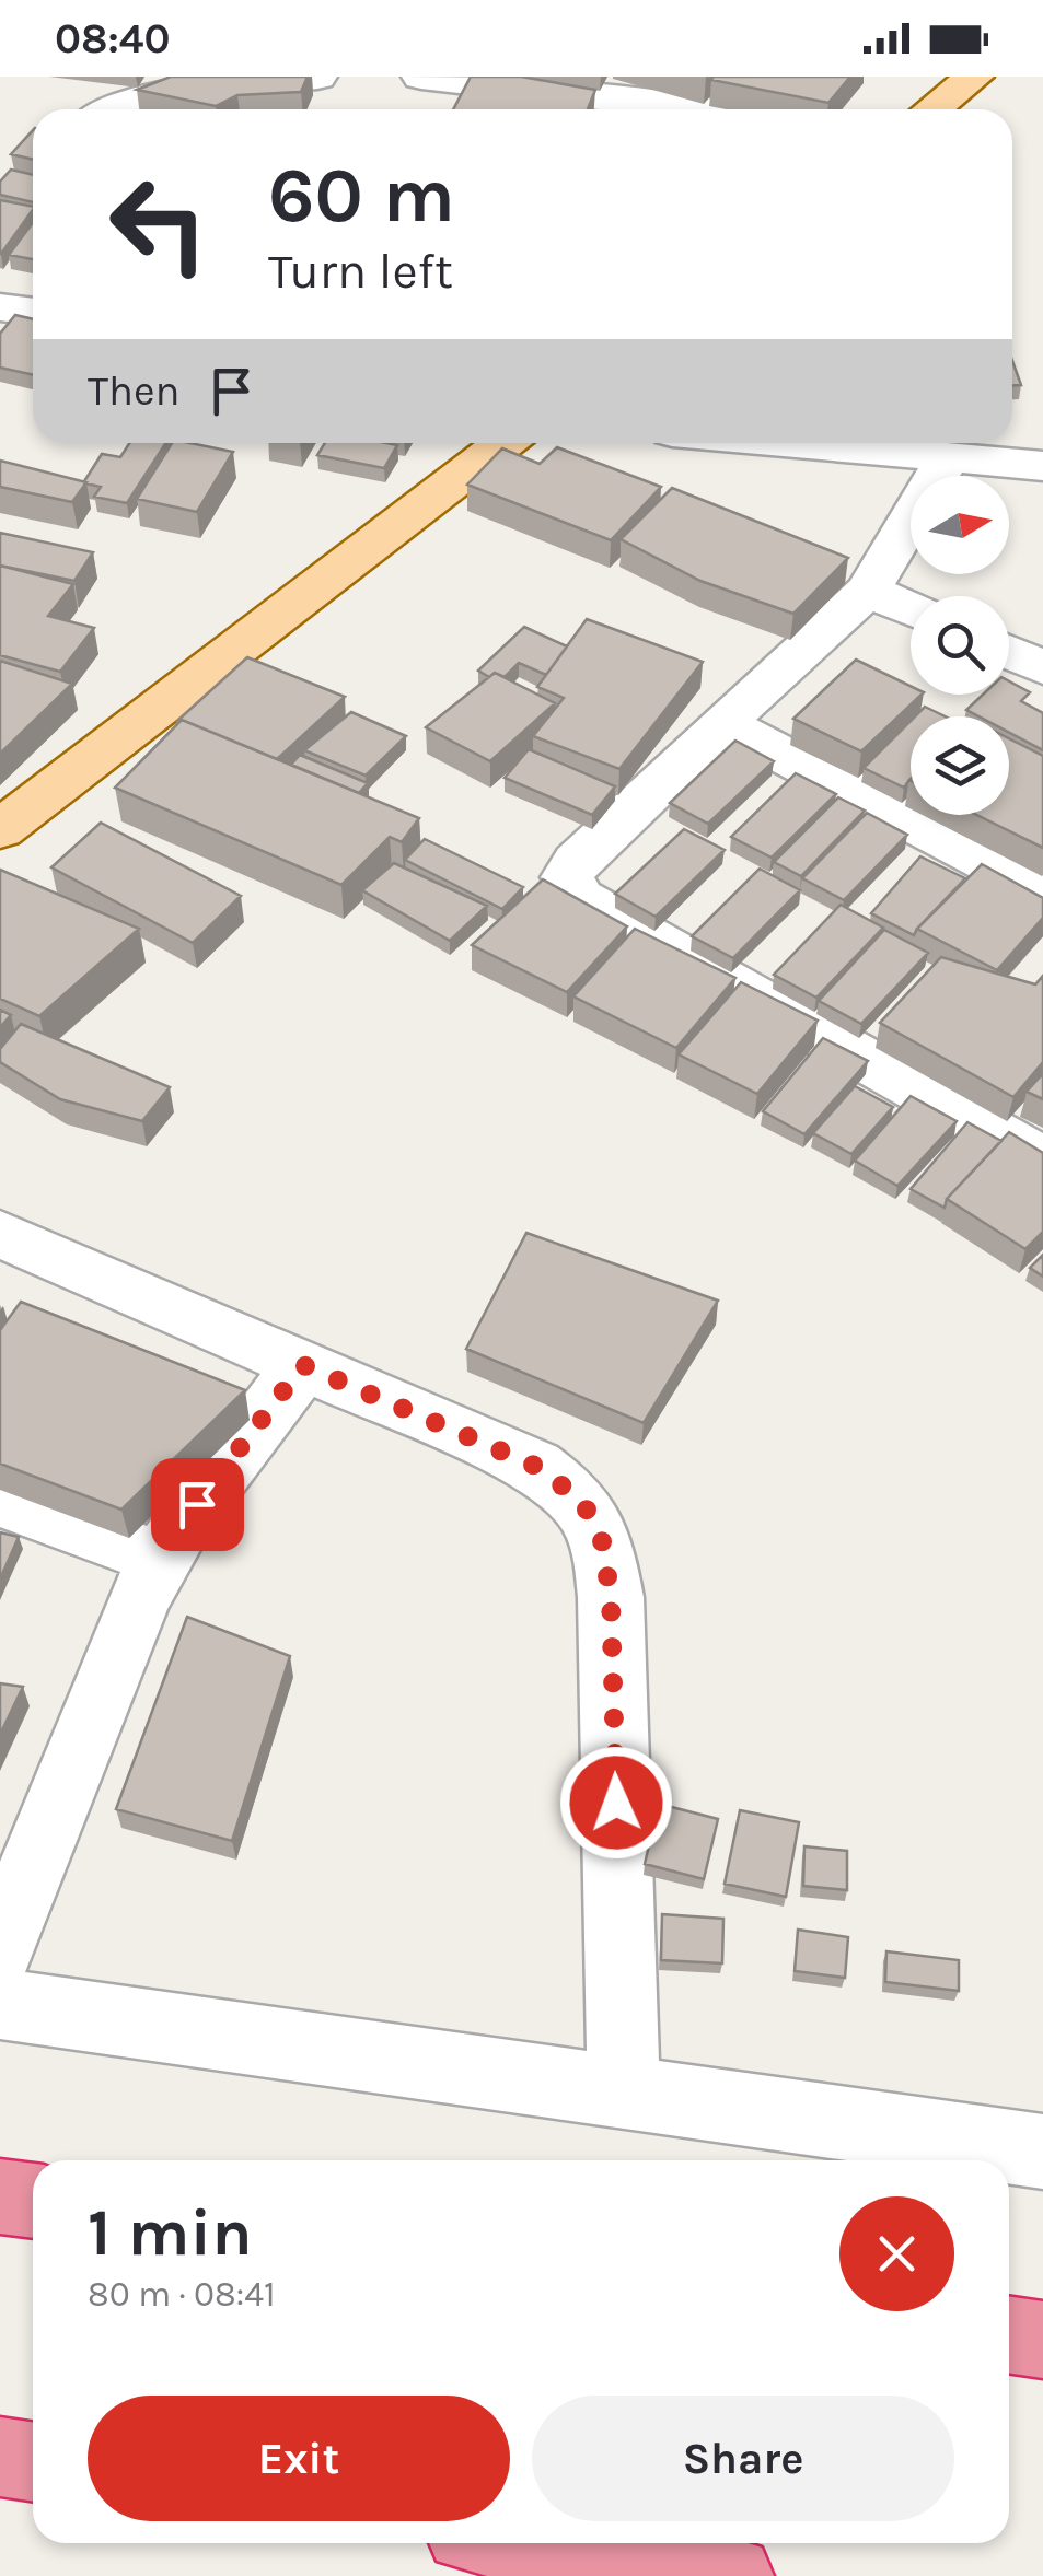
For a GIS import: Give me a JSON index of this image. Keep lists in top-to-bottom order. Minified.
{"north":"right","page":{"status":"08:40","turn":["60 m","Turn left"],"then":"Then","heading":["1 min","80 m · 08:41"],"buttons":["Exit","Share"]}}
